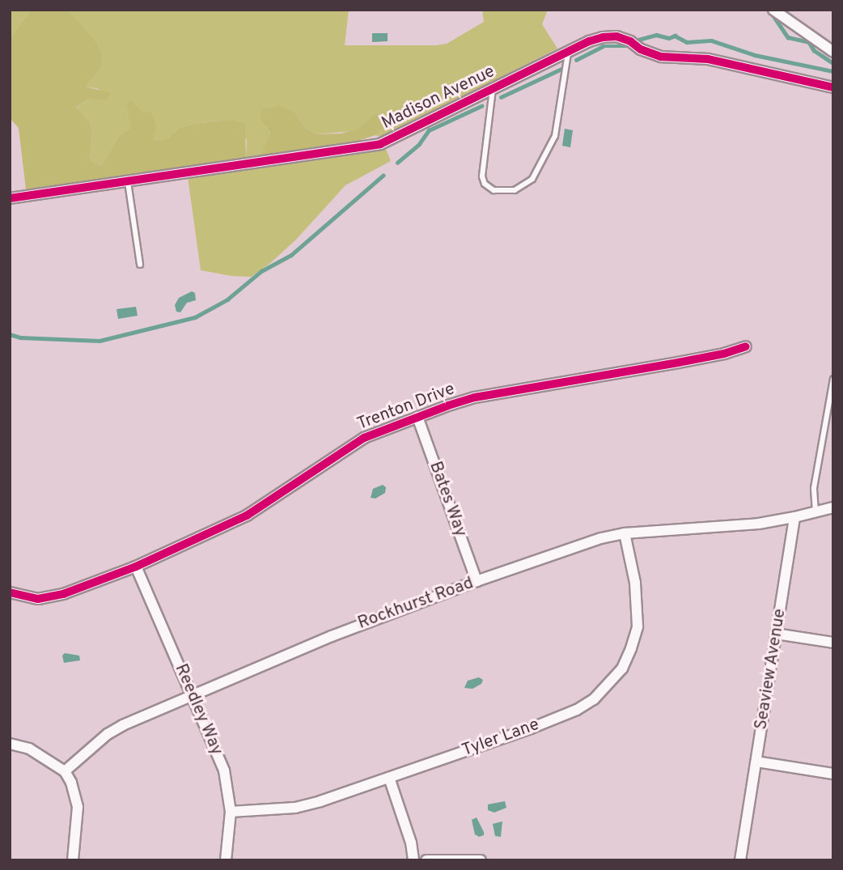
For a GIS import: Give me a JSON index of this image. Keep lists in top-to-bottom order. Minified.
{"streets":{"street":["Madison Avenue","Trenton Drive","Bates Way","Rockhurst Road","Seaview Avenue","Reedley Way","Tyler Lane"]},"crossings":[["Trenton Drive","Bates Way"],["Trenton Drive","Reedley Way"],["Bates Way","Rockhurst Road"],["Rockhurst Road","Seaview Avenue"],["Rockhurst Road","Reedley Way"],["Rockhurst Road","Tyler Lane"],["Reedley Way","Tyler Lane"]]}
